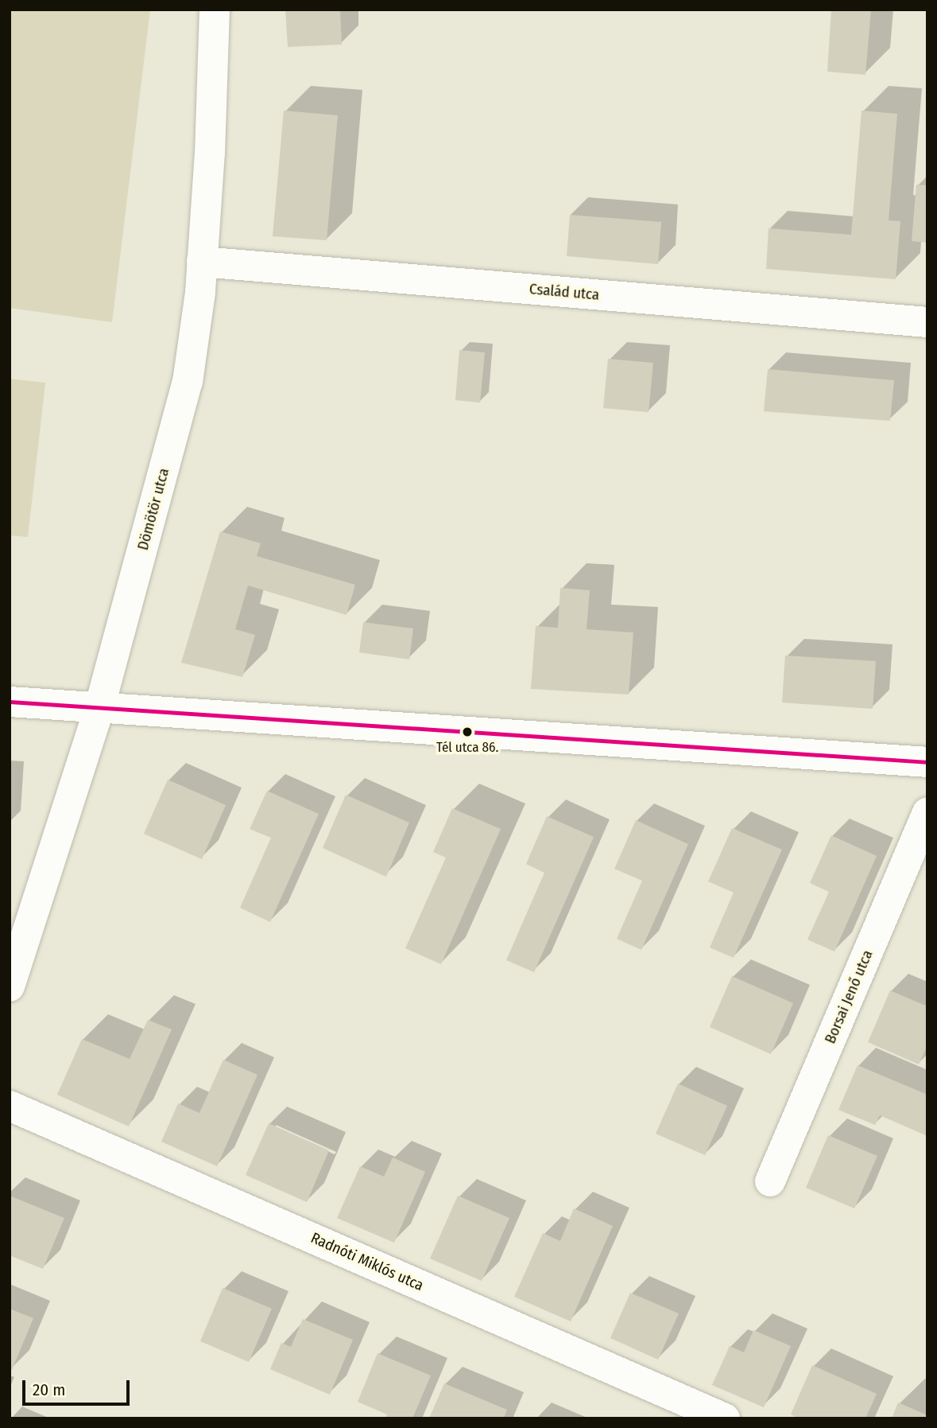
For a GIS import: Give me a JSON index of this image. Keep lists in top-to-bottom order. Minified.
{"streets":{"street":["Család utca","Dömötör utca","Borsai Jenő utca","Radnóti Miklós utca"]},"crossings":[["Család utca","Dömötör utca"]],"places":["Tél utca 86."],"scale_bar":"20 m"}
